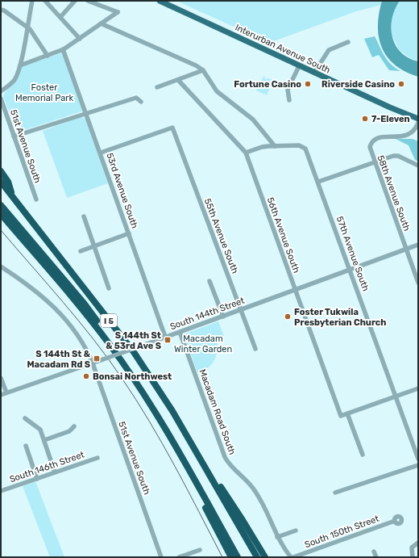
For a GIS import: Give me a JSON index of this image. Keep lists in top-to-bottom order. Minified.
{"streets":{"highway":["I 5"],"main road":["Interurban Avenue South"],"street":["51st Avenue South","53rd Avenue South","58th Avenue South","56th Avenue South","55th Avenue South","57th Avenue South","South 144th Street","Macadam Road South","South 146th Street","South 150th Street"]},"crossings":[["51st Avenue South","South 144th Street"],["53rd Avenue South","55th Avenue South"],["53rd Avenue South","South 144th Street"],["58th Avenue South","South 144th Street"],["56th Avenue South","South 144th Street"],["55th Avenue South","South 144th Street"],["57th Avenue South","South 144th Street"],["South 144th Street","Macadam Road South"]],"parks":["Foster Memorial Park","Macadam Winter Garden"],"places":{"other":["Fortune Casino","Riverside Casino","7-Eleven","Foster Tukwila Presbyterian Church","Bonsai Northwest"],"transit":["S 144th St & 53rd Ave S","S 144th St & Macadam Rd S"]}}
